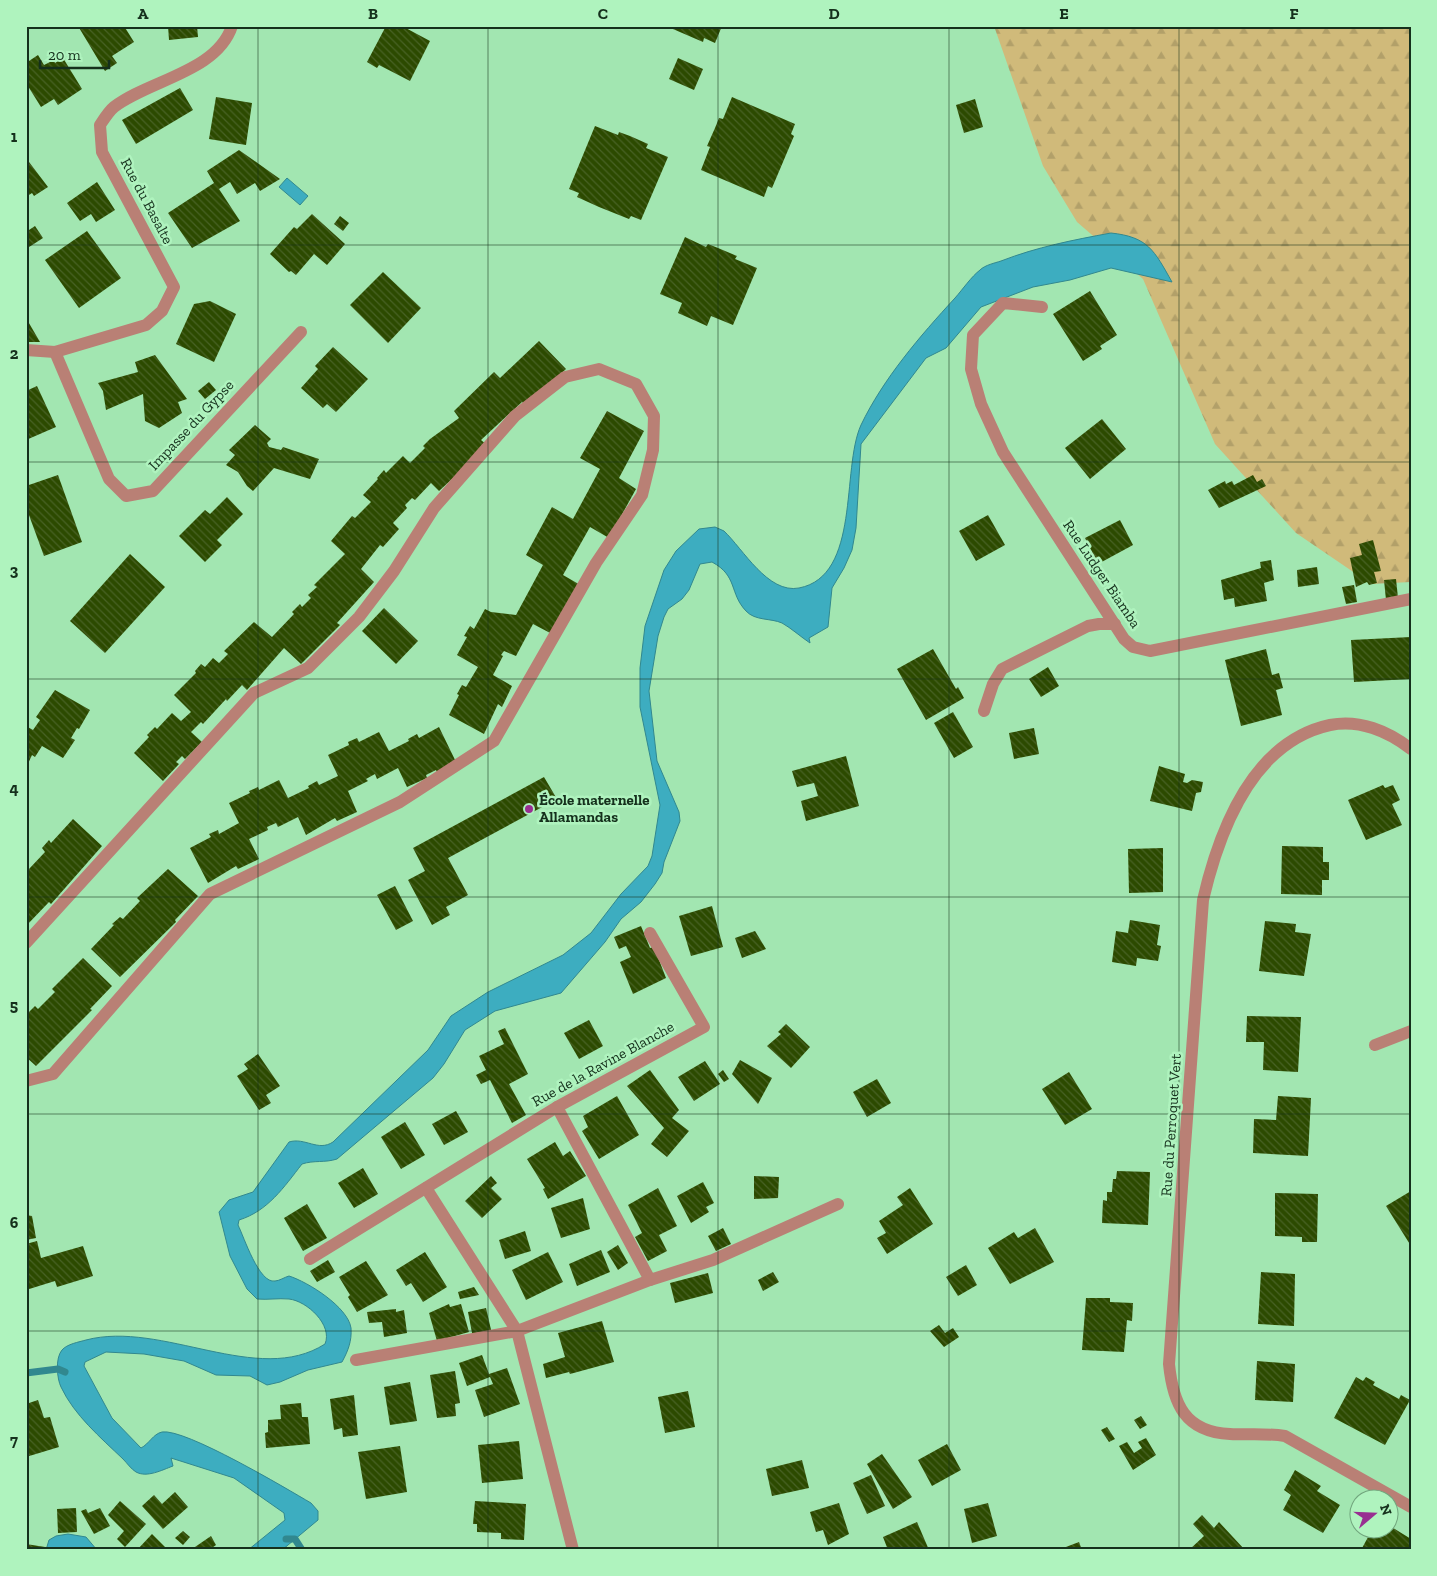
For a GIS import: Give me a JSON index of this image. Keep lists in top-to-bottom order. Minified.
{"streets":{"street":["Rue du Basalte","Impasse du Gypse","Rue Ludger Biamba","Rue de la Ravine Blanche","Rue du Perroquet Vert"]},"crossings":[["Rue du Basalte","Impasse du Gypse"]],"places":["École maternelle Allamandas"],"scale_bar":"20 m","north":"right","grid":{"columns":["A","B","C","D","E","F"],"rows":["1","2","3","4","5","6","7"]}}
